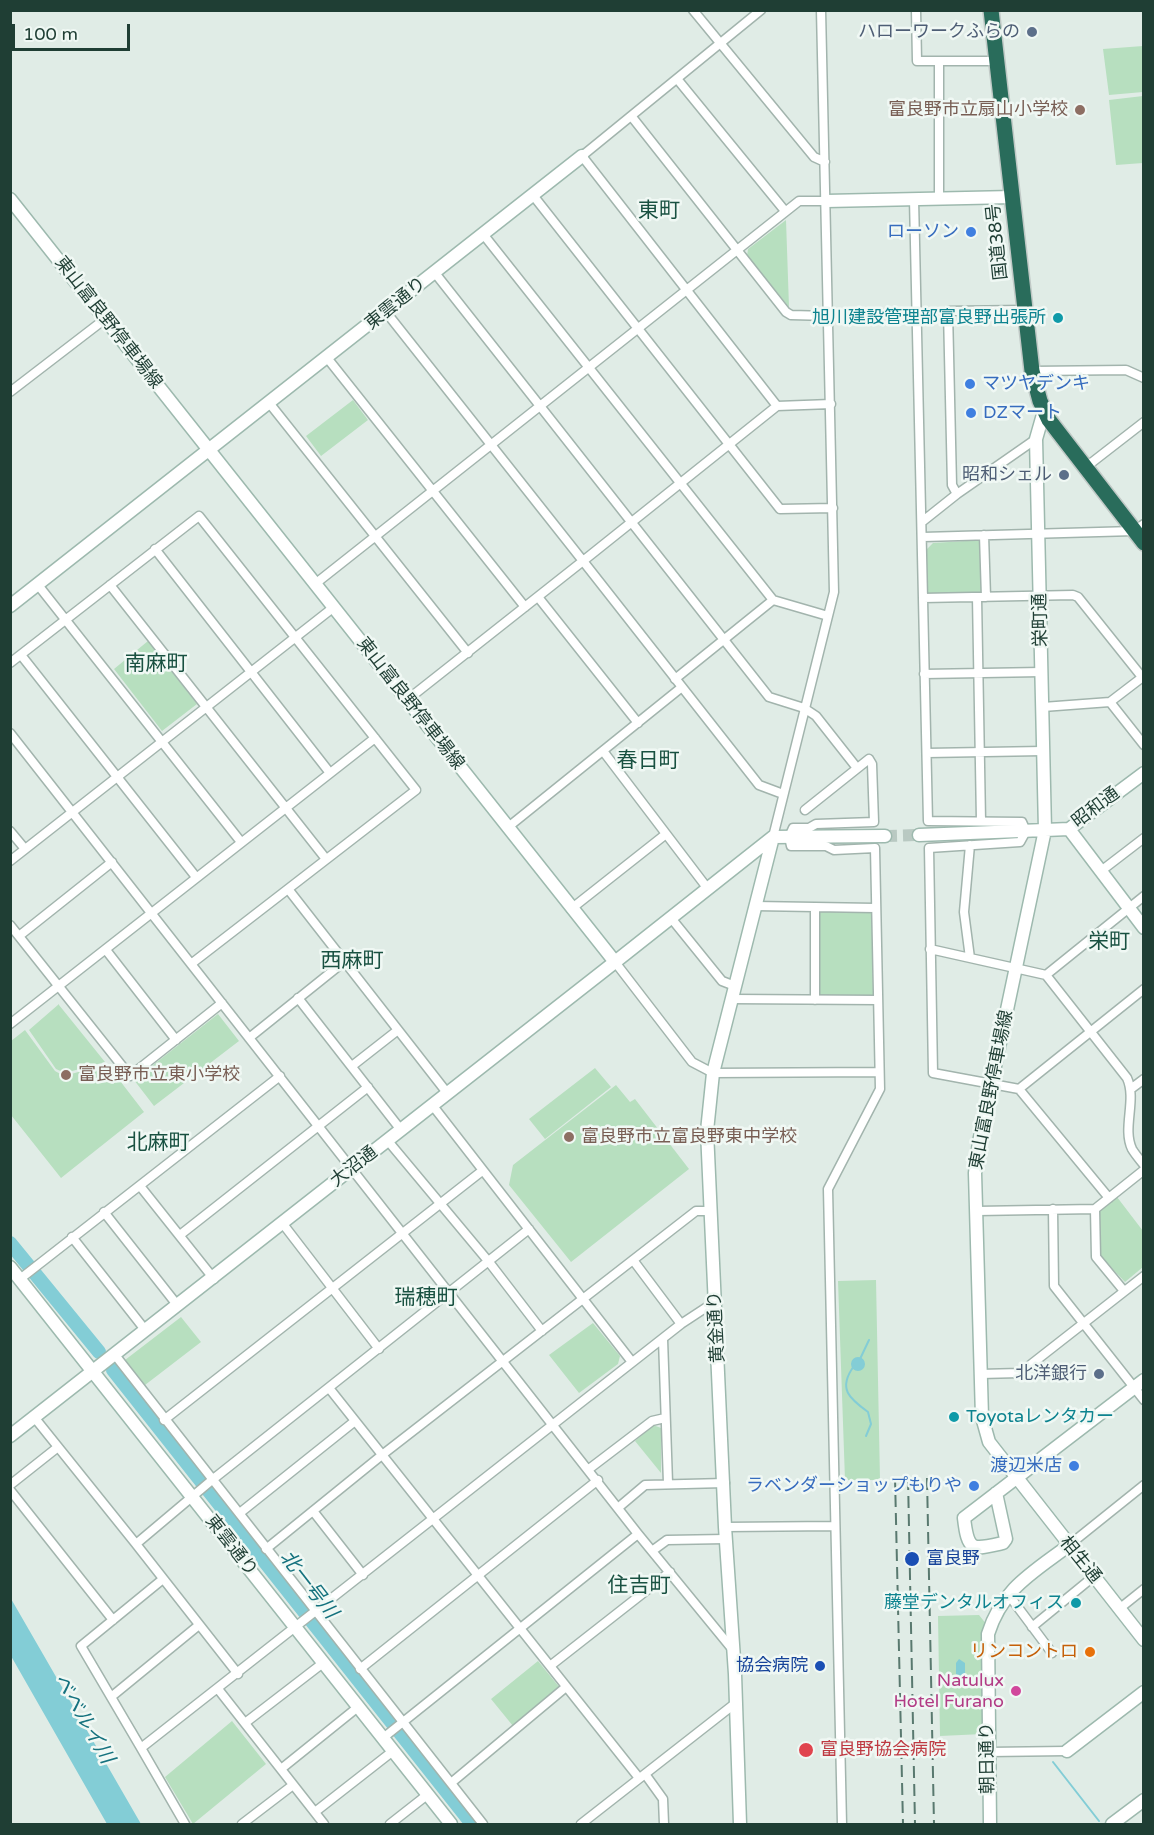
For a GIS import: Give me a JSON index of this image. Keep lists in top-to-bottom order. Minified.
{"streets":{"highway":["国道38号"],"street":["東雲通り","東山富良野停車場線","栄町通","昭和通","大沼通","黄金通り","相生通","朝日通り"]},"crossings":[["国道38号","栄町通"],["東雲通り","東山富良野停車場線"],["東雲通り","大沼通"],["東山富良野停車場線","栄町通"],["東山富良野停車場線","昭和通"],["東山富良野停車場線","大沼通"],["東山富良野停車場線","相生通"],["栄町通","昭和通"],["相生通","朝日通り"]],"districts":["東町","南麻町","春日町","栄町","西麻町","北麻町","瑞穂町","住吉町"],"water":["北一号川","ベベルイ川"],"places":["ハローワークふらの","富良野市立扇山小学校","ローソン","旭川建設管理部富良野出張所","マツヤデンキ","DZマート","昭和シェル","富良野市立東小学校","富良野市立富良野東中学校","北洋銀行","Toyotaレンタカー","渡辺米店","ラベンダーショップもりや","富良野","藤堂デンタルオフィス","リンコントロ","協会病院","Natulux Hotel Furano","富良野協会病院"],"scale_bar":"100 m"}
